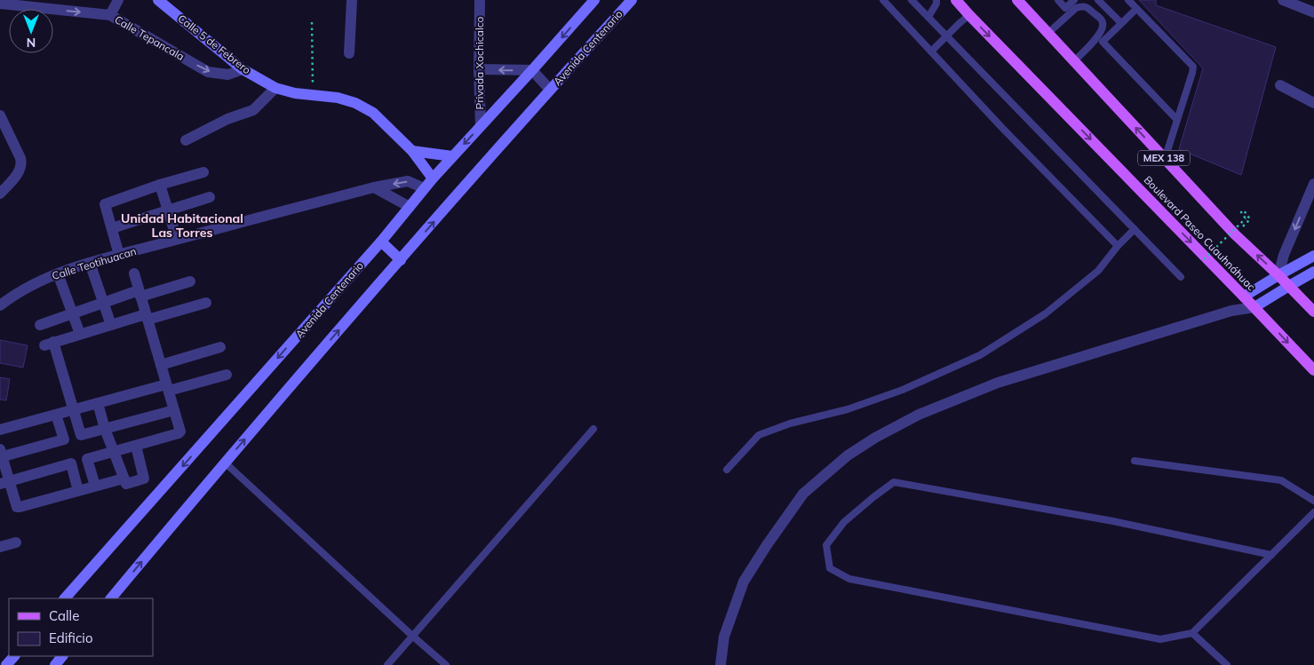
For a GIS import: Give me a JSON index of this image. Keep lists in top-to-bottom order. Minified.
{"streets":{"main road":["MEX 138","Boulevard Paseo Cuauhnáhuac"],"street":["Calle Tepancala","Calle 5 de Febrero","Avenida Centenario","Privada Xochicalco","Calle Teotihuacan"]},"crossings":[["Calle Tepancala","Calle 5 de Febrero"],["Calle 5 de Febrero","Avenida Centenario"],["Avenida Centenario","Privada Xochicalco"],["Avenida Centenario","Calle Teotihuacan"]],"one_way":["Calle Tepancala"],"districts":["Unidad Habitacional Las Torres"],"legend":["Calle","Edificio"],"north":"bottom"}
